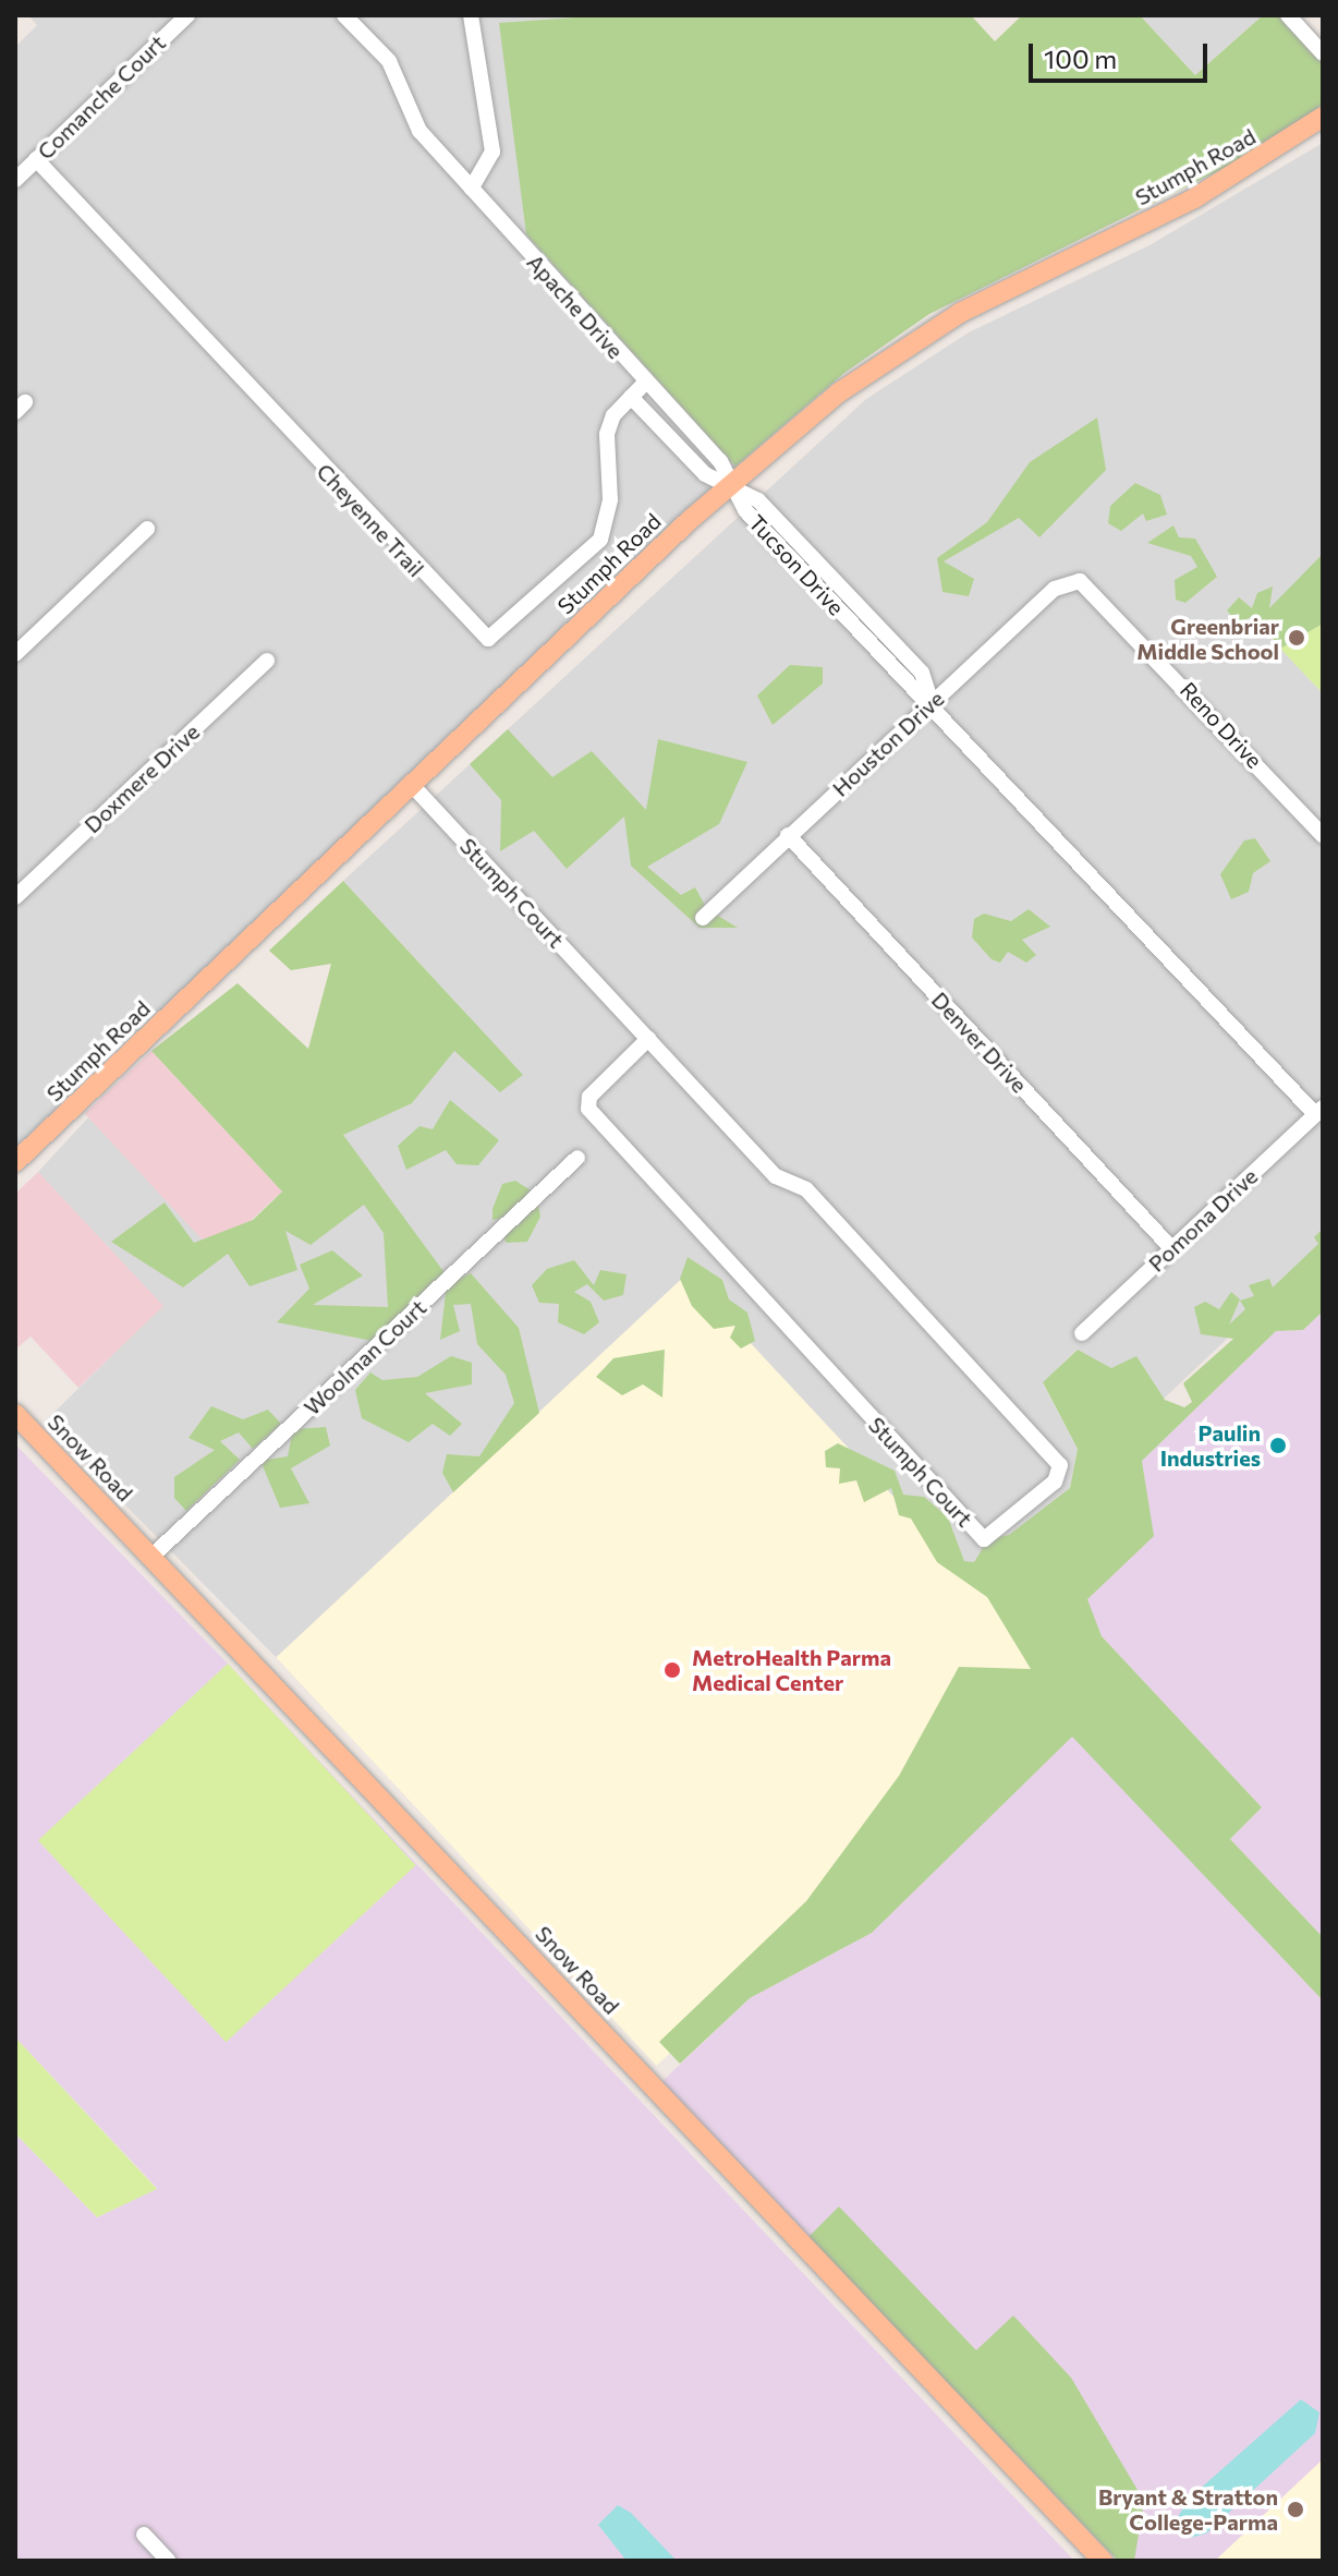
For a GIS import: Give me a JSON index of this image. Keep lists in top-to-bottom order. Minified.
{"streets":{"main road":["Stumph Road","Snow Road"],"street":["Comanche Court","Apache Drive","Cheyenne Trail","Tucson Drive","Reno Drive","Houston Drive","Doxmere Drive","Stumph Court","Denver Drive","Pomona Drive","Woolman Court"]},"crossings":[["Comanche Court","Cheyenne Trail"],["Stumph Road","Apache Drive"],["Stumph Road","Tucson Drive"],["Stumph Road","Stumph Court"],["Apache Drive","Cheyenne Trail"],["Apache Drive","Tucson Drive"],["Tucson Drive","Houston Drive"],["Tucson Drive","Pomona Drive"],["Reno Drive","Houston Drive"],["Houston Drive","Denver Drive"],["Denver Drive","Pomona Drive"],["Woolman Court","Snow Road"]],"places":["Greenbriar Middle School","Paulin Industries","MetroHealth Parma Medical Center","Bryant & Stratton College-Parma"],"scale_bar":"100 m"}
